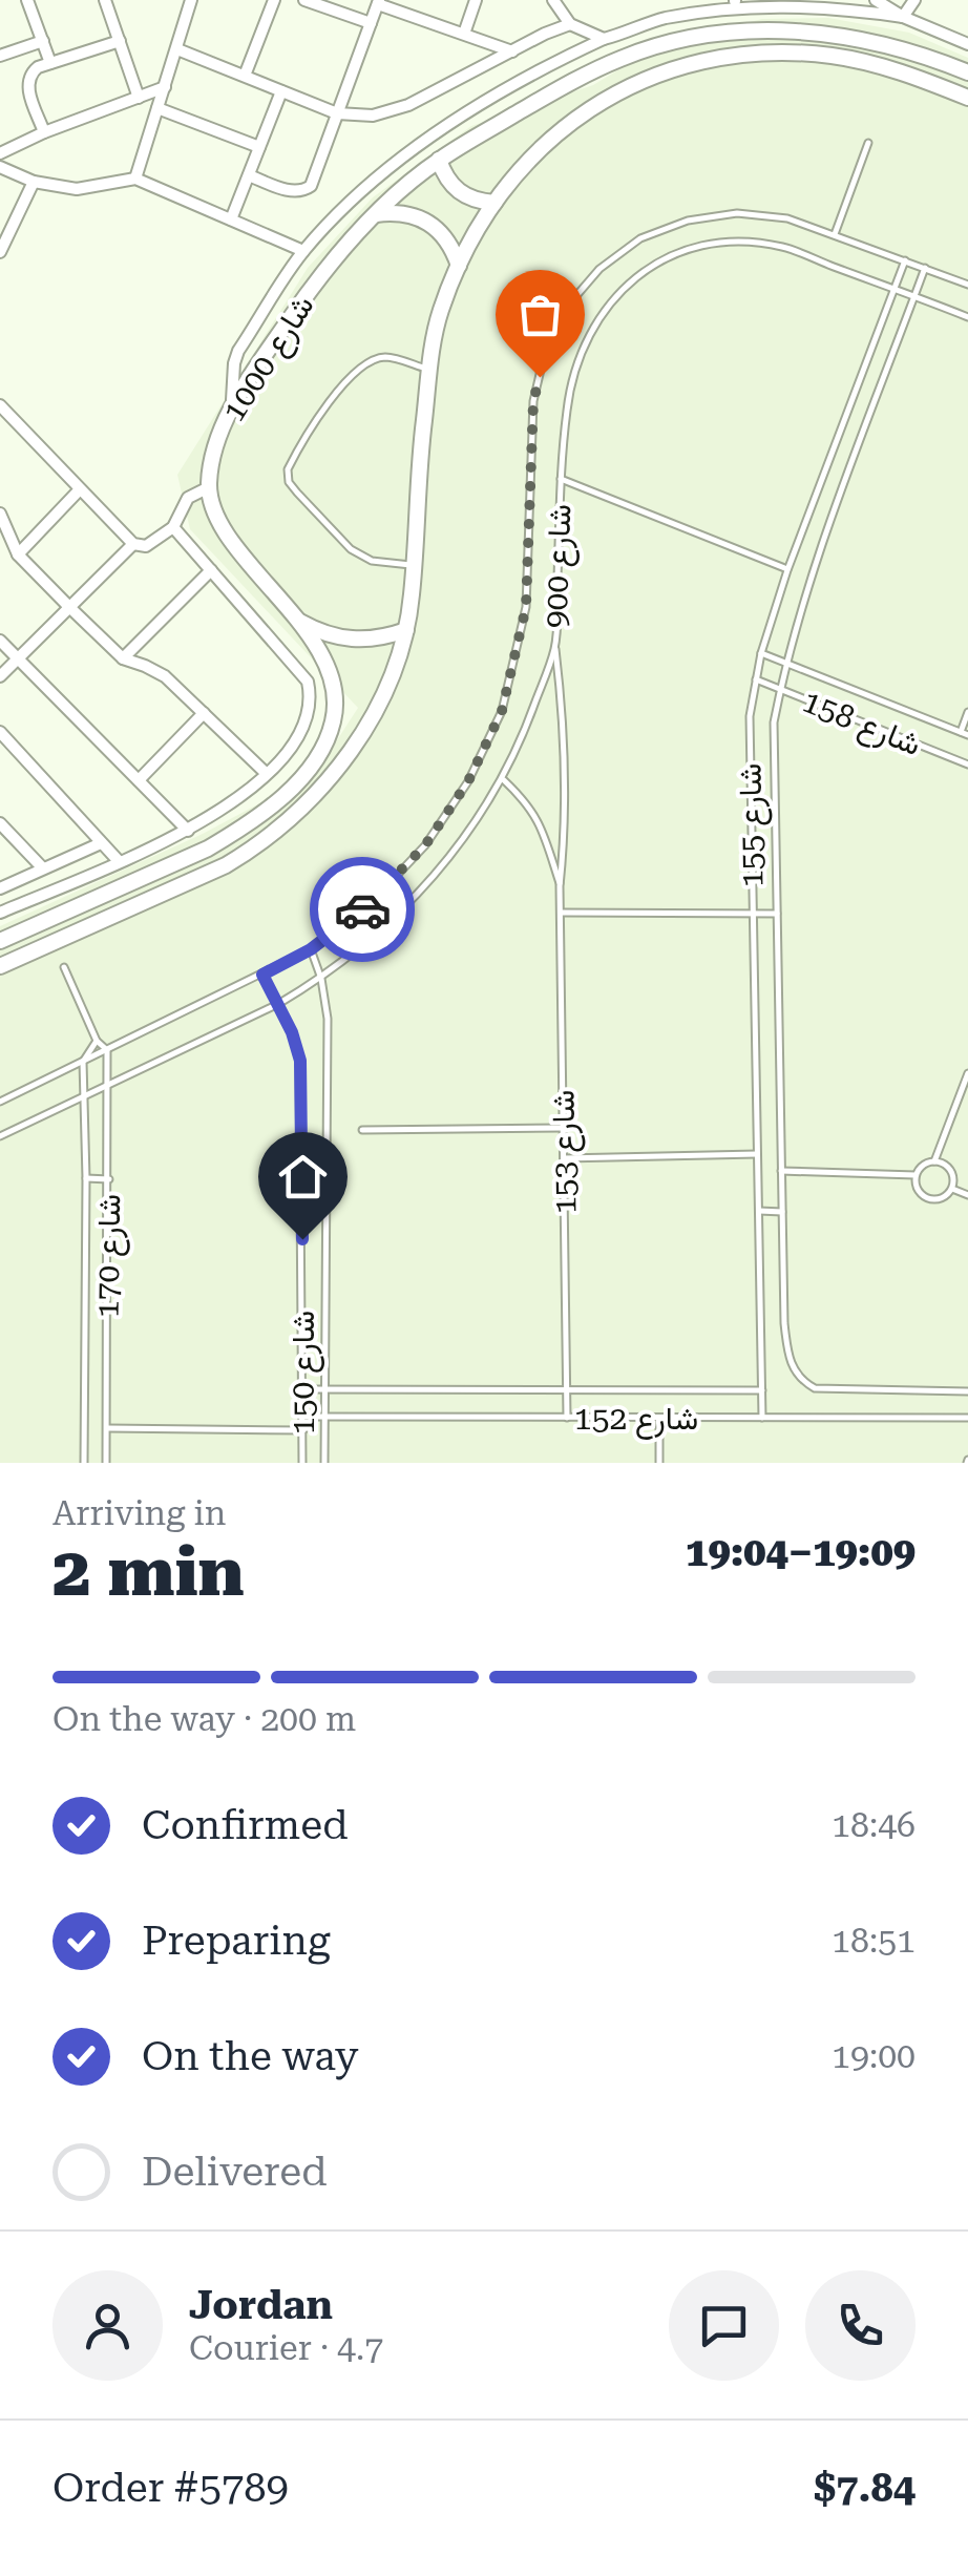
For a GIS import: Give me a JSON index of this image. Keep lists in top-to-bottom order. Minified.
{"streets":{"street":["شارع 1000"],"lane":["شارع 900","شارع 158","شارع 155","شارع 153","شارع 170","شارع 150","شارع 152"]},"crossings":[["شارع 900","شارع 155"],["شارع 900","شارع 170"],["شارع 900","شارع 150"],["شارع 158","شارع 155"],["شارع 155","شارع 152"],["شارع 153","شارع 152"],["شارع 150","شارع 152"]],"page":{"heading":["2 min","Arriving in","19:04–19:09"],"panel":["Jordan","Courier · 4.7","Order #5789","$7.84"],"bar":"On the way · 200 m","list":[["Confirmed","18:46"],["Preparing","18:51"],["On the way","19:00"],"Delivered"]}}
